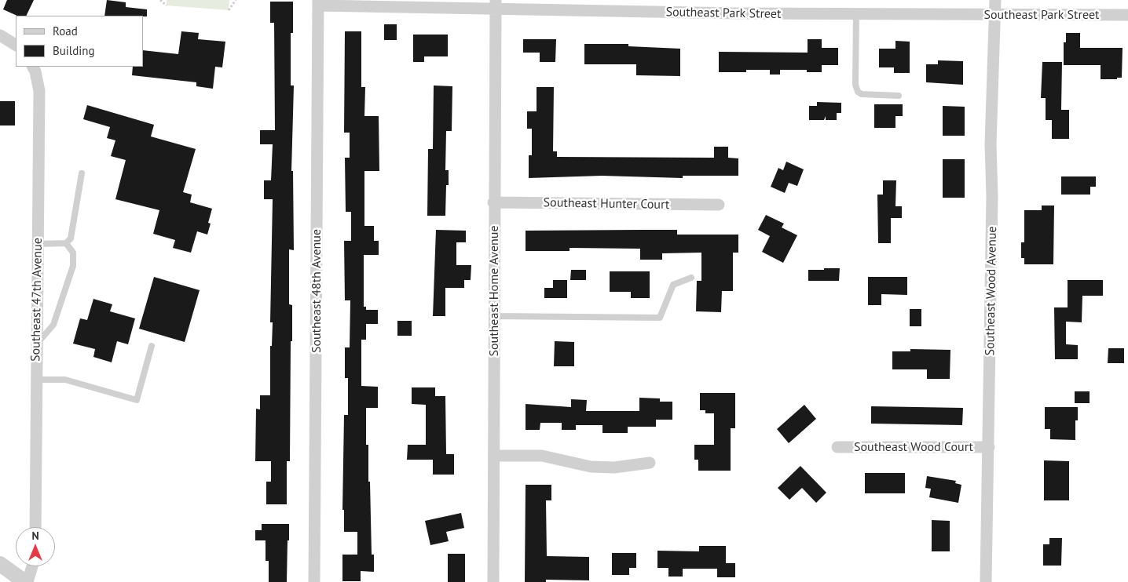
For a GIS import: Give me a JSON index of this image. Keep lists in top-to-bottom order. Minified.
{"streets":{"street":["Southeast Park Street","Southeast Hunter Court","Southeast 48th Avenue","Southeast Home Avenue","Southeast Wood Avenue","Southeast 47th Avenue","Southeast Wood Court"]},"crossings":[["Southeast Park Street","Southeast 48th Avenue"],["Southeast Park Street","Southeast Home Avenue"],["Southeast Park Street","Southeast Wood Avenue"],["Southeast Hunter Court","Southeast Home Avenue"],["Southeast Wood Avenue","Southeast Wood Court"]],"legend":["Road","Building"],"north":"top"}
